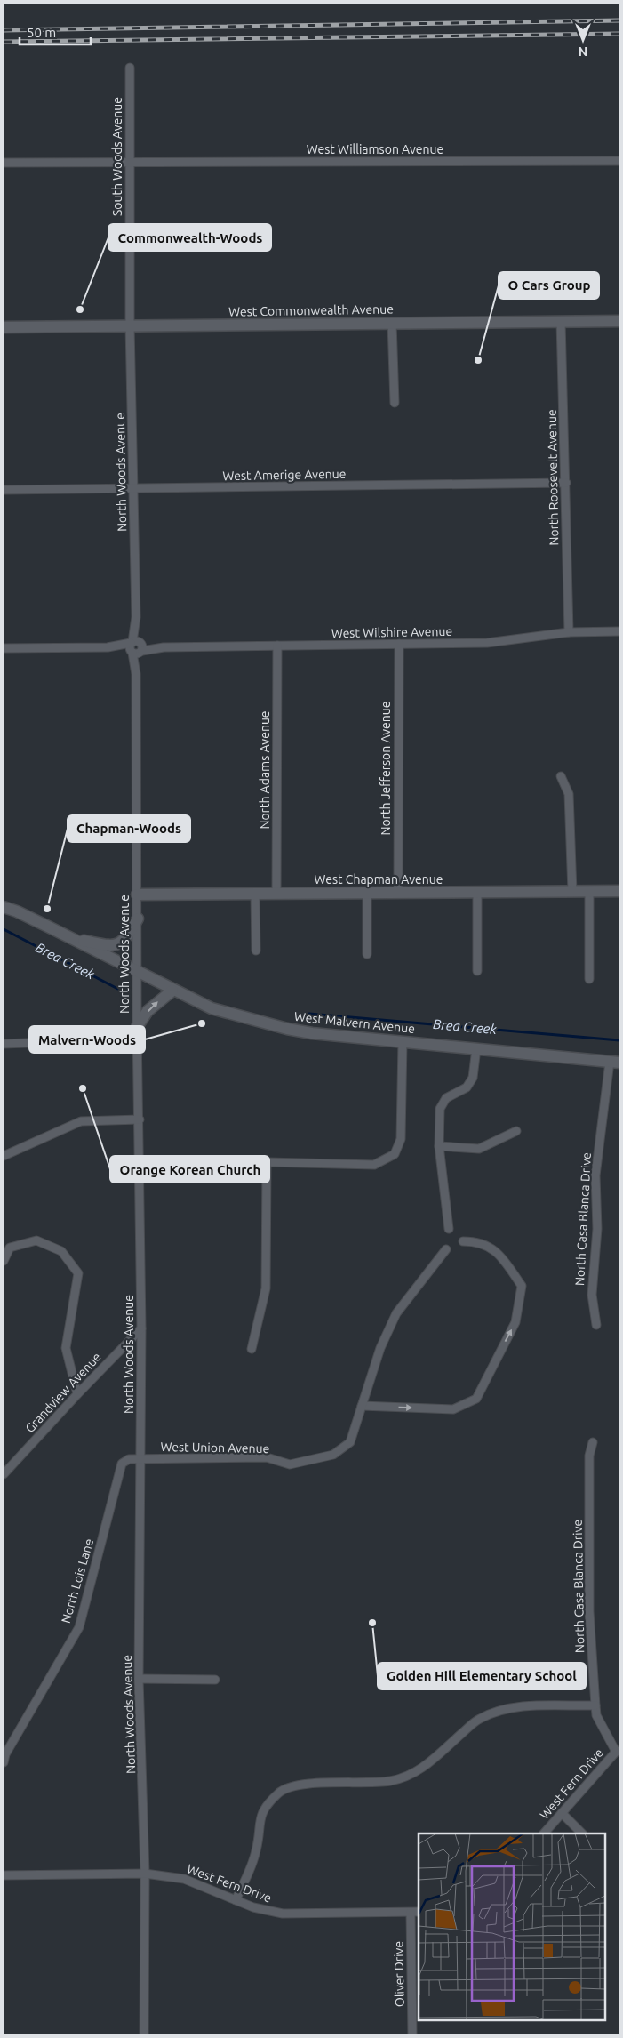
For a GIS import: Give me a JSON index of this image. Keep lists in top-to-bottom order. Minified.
{"streets":{"main road":["West Commonwealth Avenue","West Chapman Avenue","West Malvern Avenue"],"street":["West Williamson Avenue","South Woods Avenue","North Woods Avenue","West Amerige Avenue","North Roosevelt Avenue","West Wilshire Avenue","North Jefferson Avenue","North Adams Avenue","North Casa Blanca Drive","Grandview Avenue","West Union Avenue","North Lois Lane","West Fern Drive","Oliver Drive"]},"crossings":[["West Williamson Avenue","South Woods Avenue"],["South Woods Avenue","West Commonwealth Avenue"],["South Woods Avenue","North Woods Avenue"],["West Commonwealth Avenue","North Woods Avenue"],["West Commonwealth Avenue","North Roosevelt Avenue"],["North Woods Avenue","West Amerige Avenue"],["North Woods Avenue","West Wilshire Avenue"],["North Woods Avenue","West Chapman Avenue"],["North Woods Avenue","Grandview Avenue"],["North Woods Avenue","West Union Avenue"],["North Woods Avenue","North Lois Lane"],["North Woods Avenue","West Fern Drive"],["West Amerige Avenue","North Roosevelt Avenue"],["North Roosevelt Avenue","West Wilshire Avenue"],["West Wilshire Avenue","North Jefferson Avenue"],["West Wilshire Avenue","North Adams Avenue"],["North Jefferson Avenue","West Chapman Avenue"],["North Adams Avenue","West Chapman Avenue"],["West Malvern Avenue","North Casa Blanca Drive"],["North Casa Blanca Drive","West Fern Drive"],["West Union Avenue","North Lois Lane"],["West Fern Drive","Oliver Drive"]],"water":["Brea Creek"],"places":["Commonwealth-Woods","O Cars Group","Chapman-Woods","Malvern-Woods","Orange Korean Church","Golden Hill Elementary School"],"scale_bar":"50 m","north":"bottom"}
